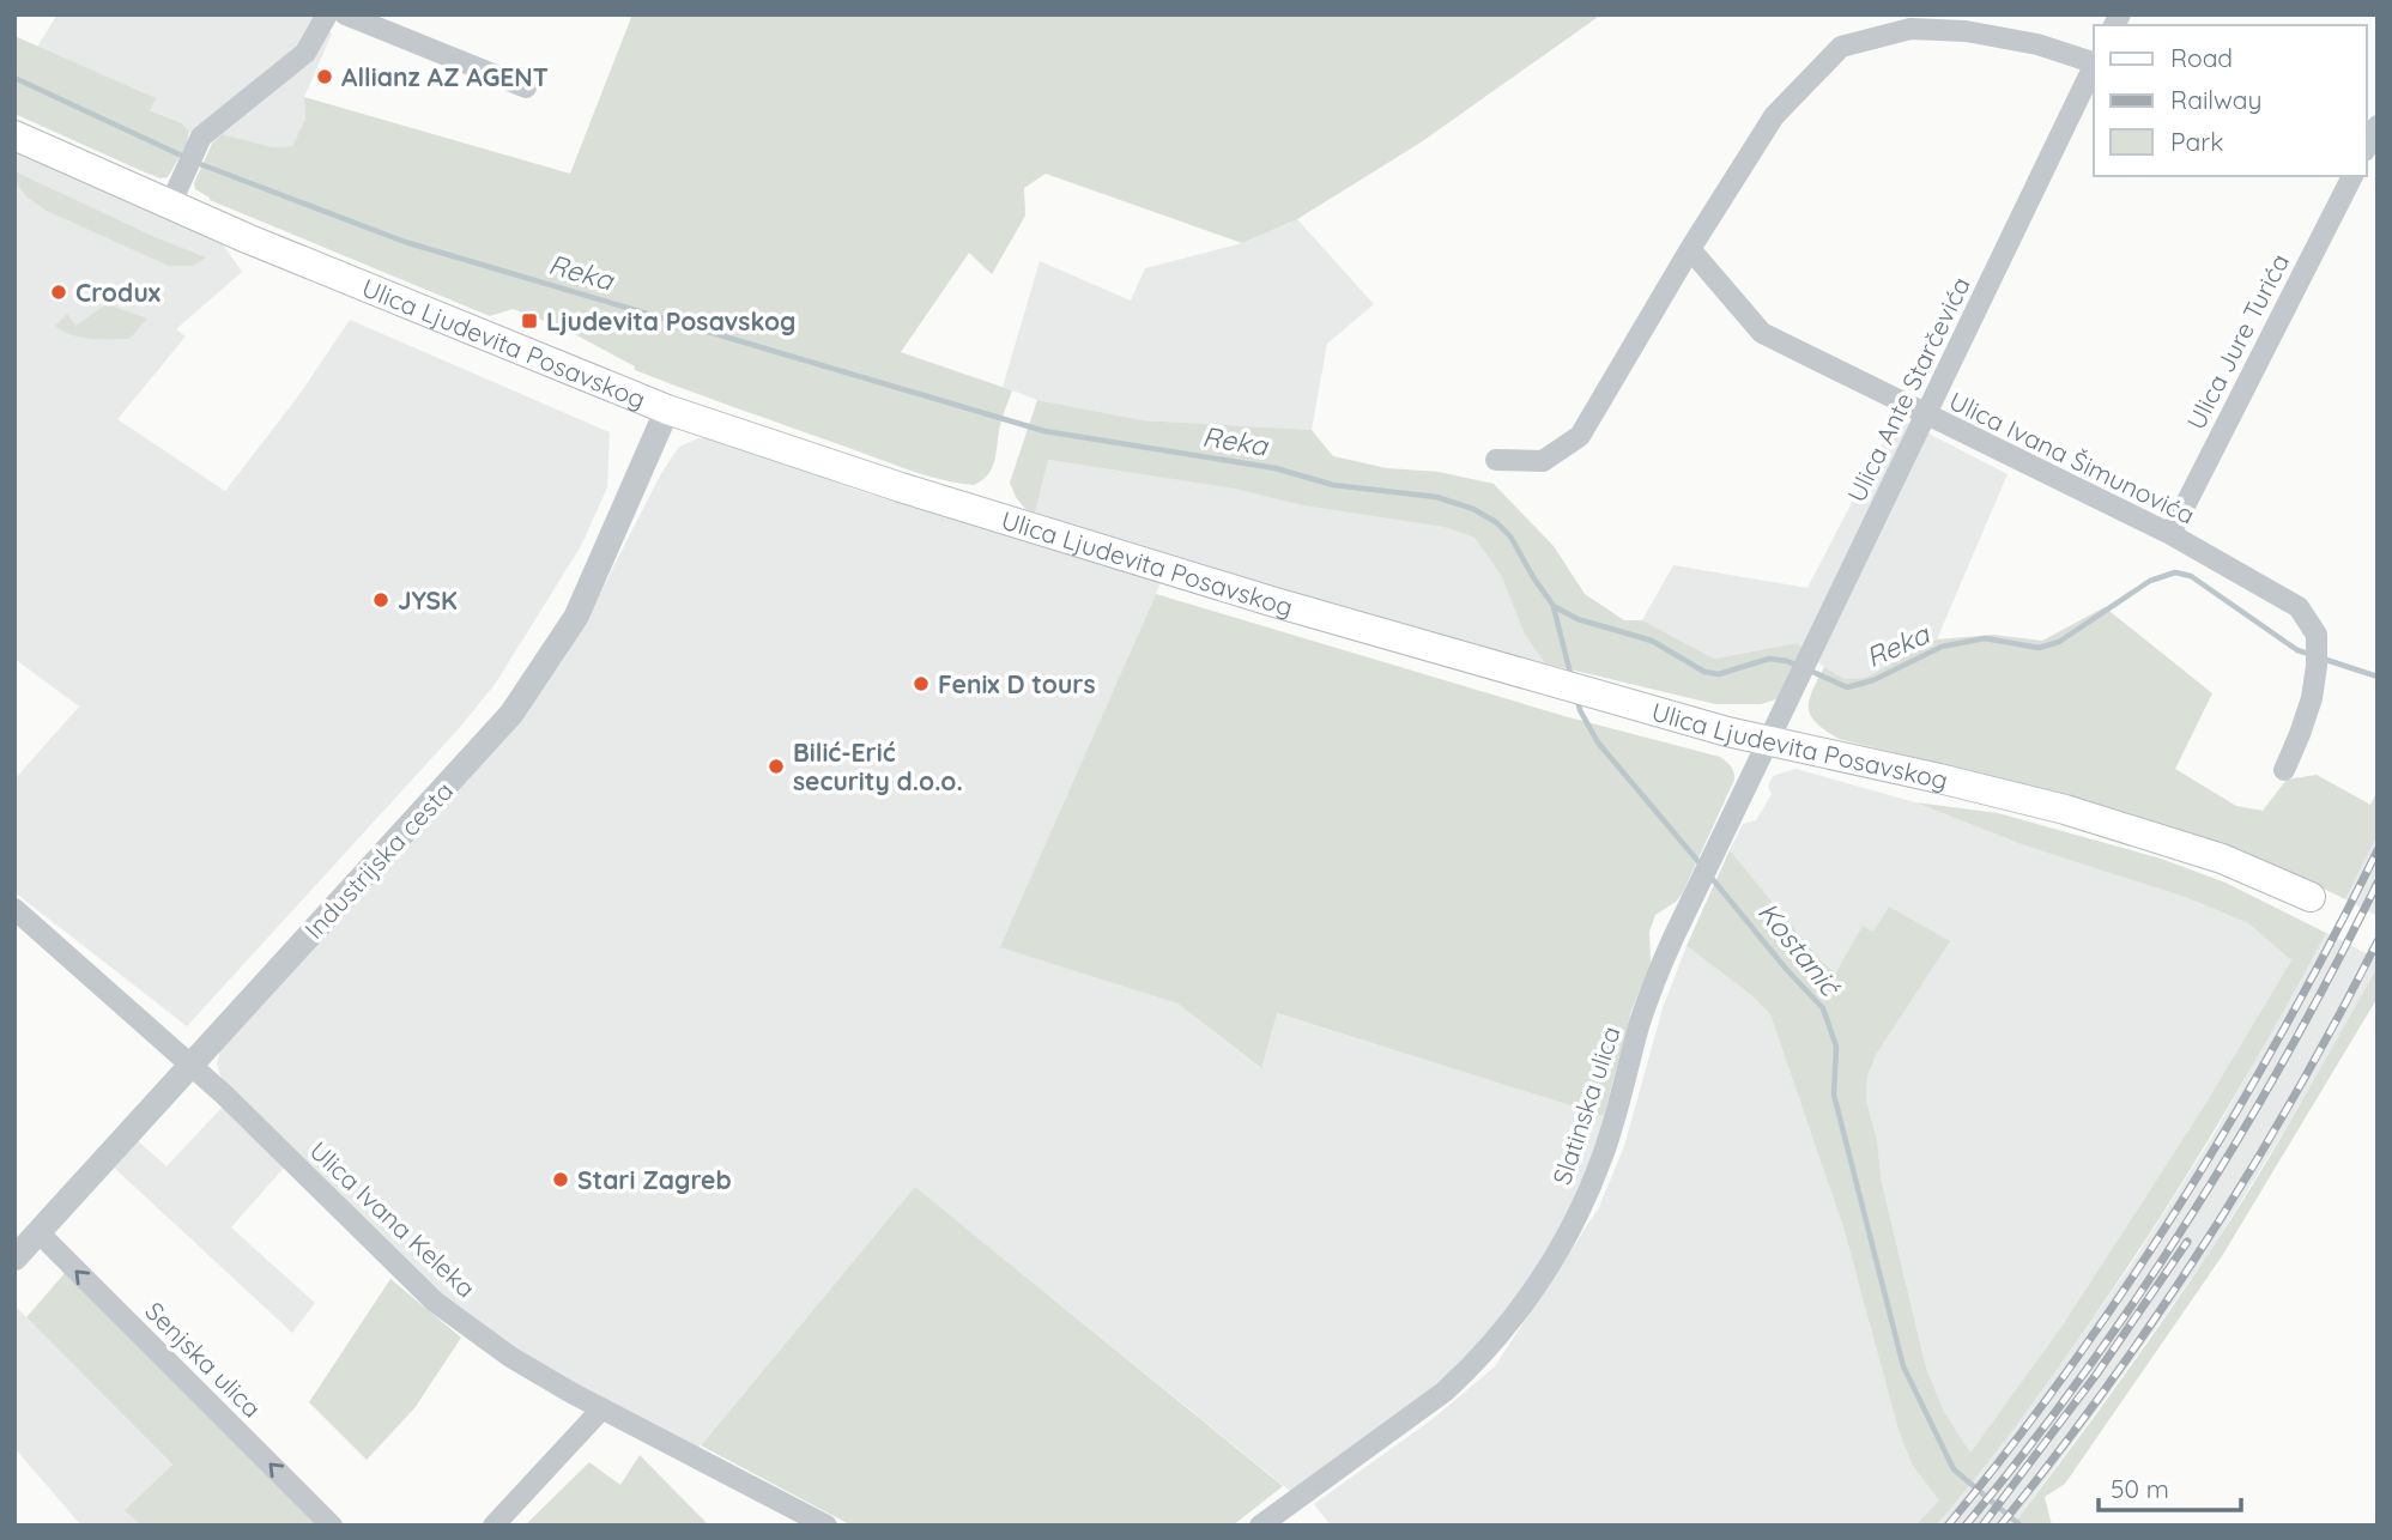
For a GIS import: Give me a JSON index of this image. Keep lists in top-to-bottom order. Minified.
{"streets":{"main road":["Ulica Ljudevita Posavskog"],"street":["Ulica Jure Turića","Ulica Ante Starčevića","Ulica Ivana Šimunovića","Industrijska cesta","Slatinska ulica","Ulica Ivana Keleka","Senjska ulica"]},"crossings":[["Ulica Jure Turića","Ulica Ivana Šimunovića"],["Ulica Ljudevita Posavskog","Ulica Ante Starčevića"],["Ulica Ljudevita Posavskog","Industrijska cesta"],["Ulica Ljudevita Posavskog","Slatinska ulica"],["Ulica Ante Starčevića","Ulica Ivana Šimunovića"],["Ulica Ante Starčevića","Slatinska ulica"],["Industrijska cesta","Ulica Ivana Keleka"],["Industrijska cesta","Senjska ulica"]],"one_way":["Senjska ulica"],"water":["Reka","Kostanić"],"places":{"other":["Allianz AZ AGENT","Crodux","JYSK","Fenix D tours","Bilić-Erić security d.o.o.","Stari Zagreb"],"transit":["Ljudevita Posavskog"]},"legend":["Road","Railway","Park"],"scale_bar":"50 m"}
